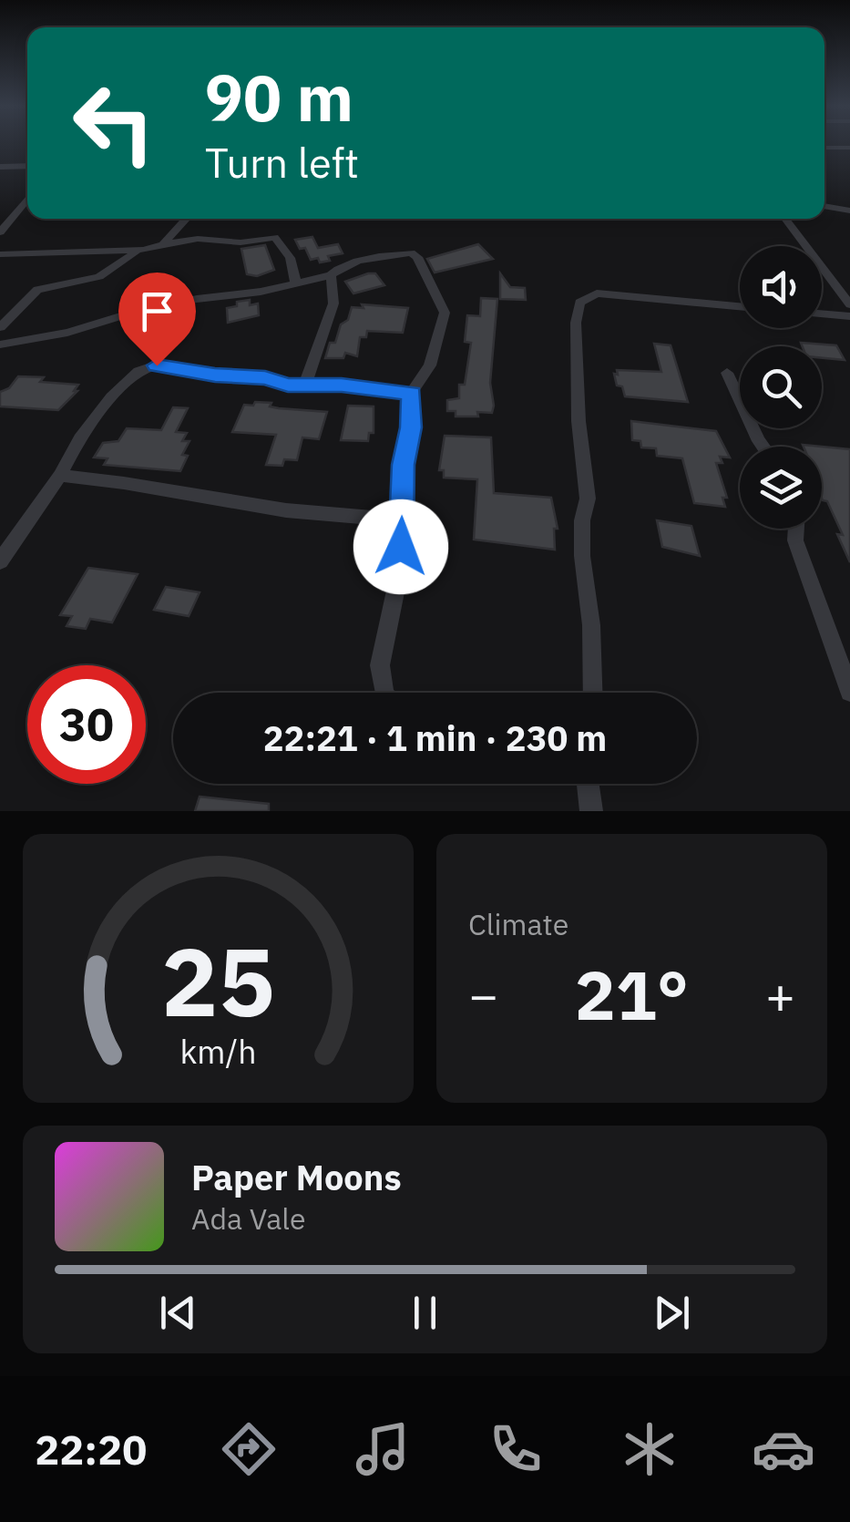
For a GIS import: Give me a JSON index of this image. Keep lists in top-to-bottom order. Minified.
{"page":{"turn":["90 m","Turn left"],"limit":"30","trip":"22:21 · 1 min · 230 m","tile":"Climate","heat":["−","21°","+"],"song":["Paper Moons","Ada Vale"],"tabs":"22:20","gauge":["25","km/h"]}}
